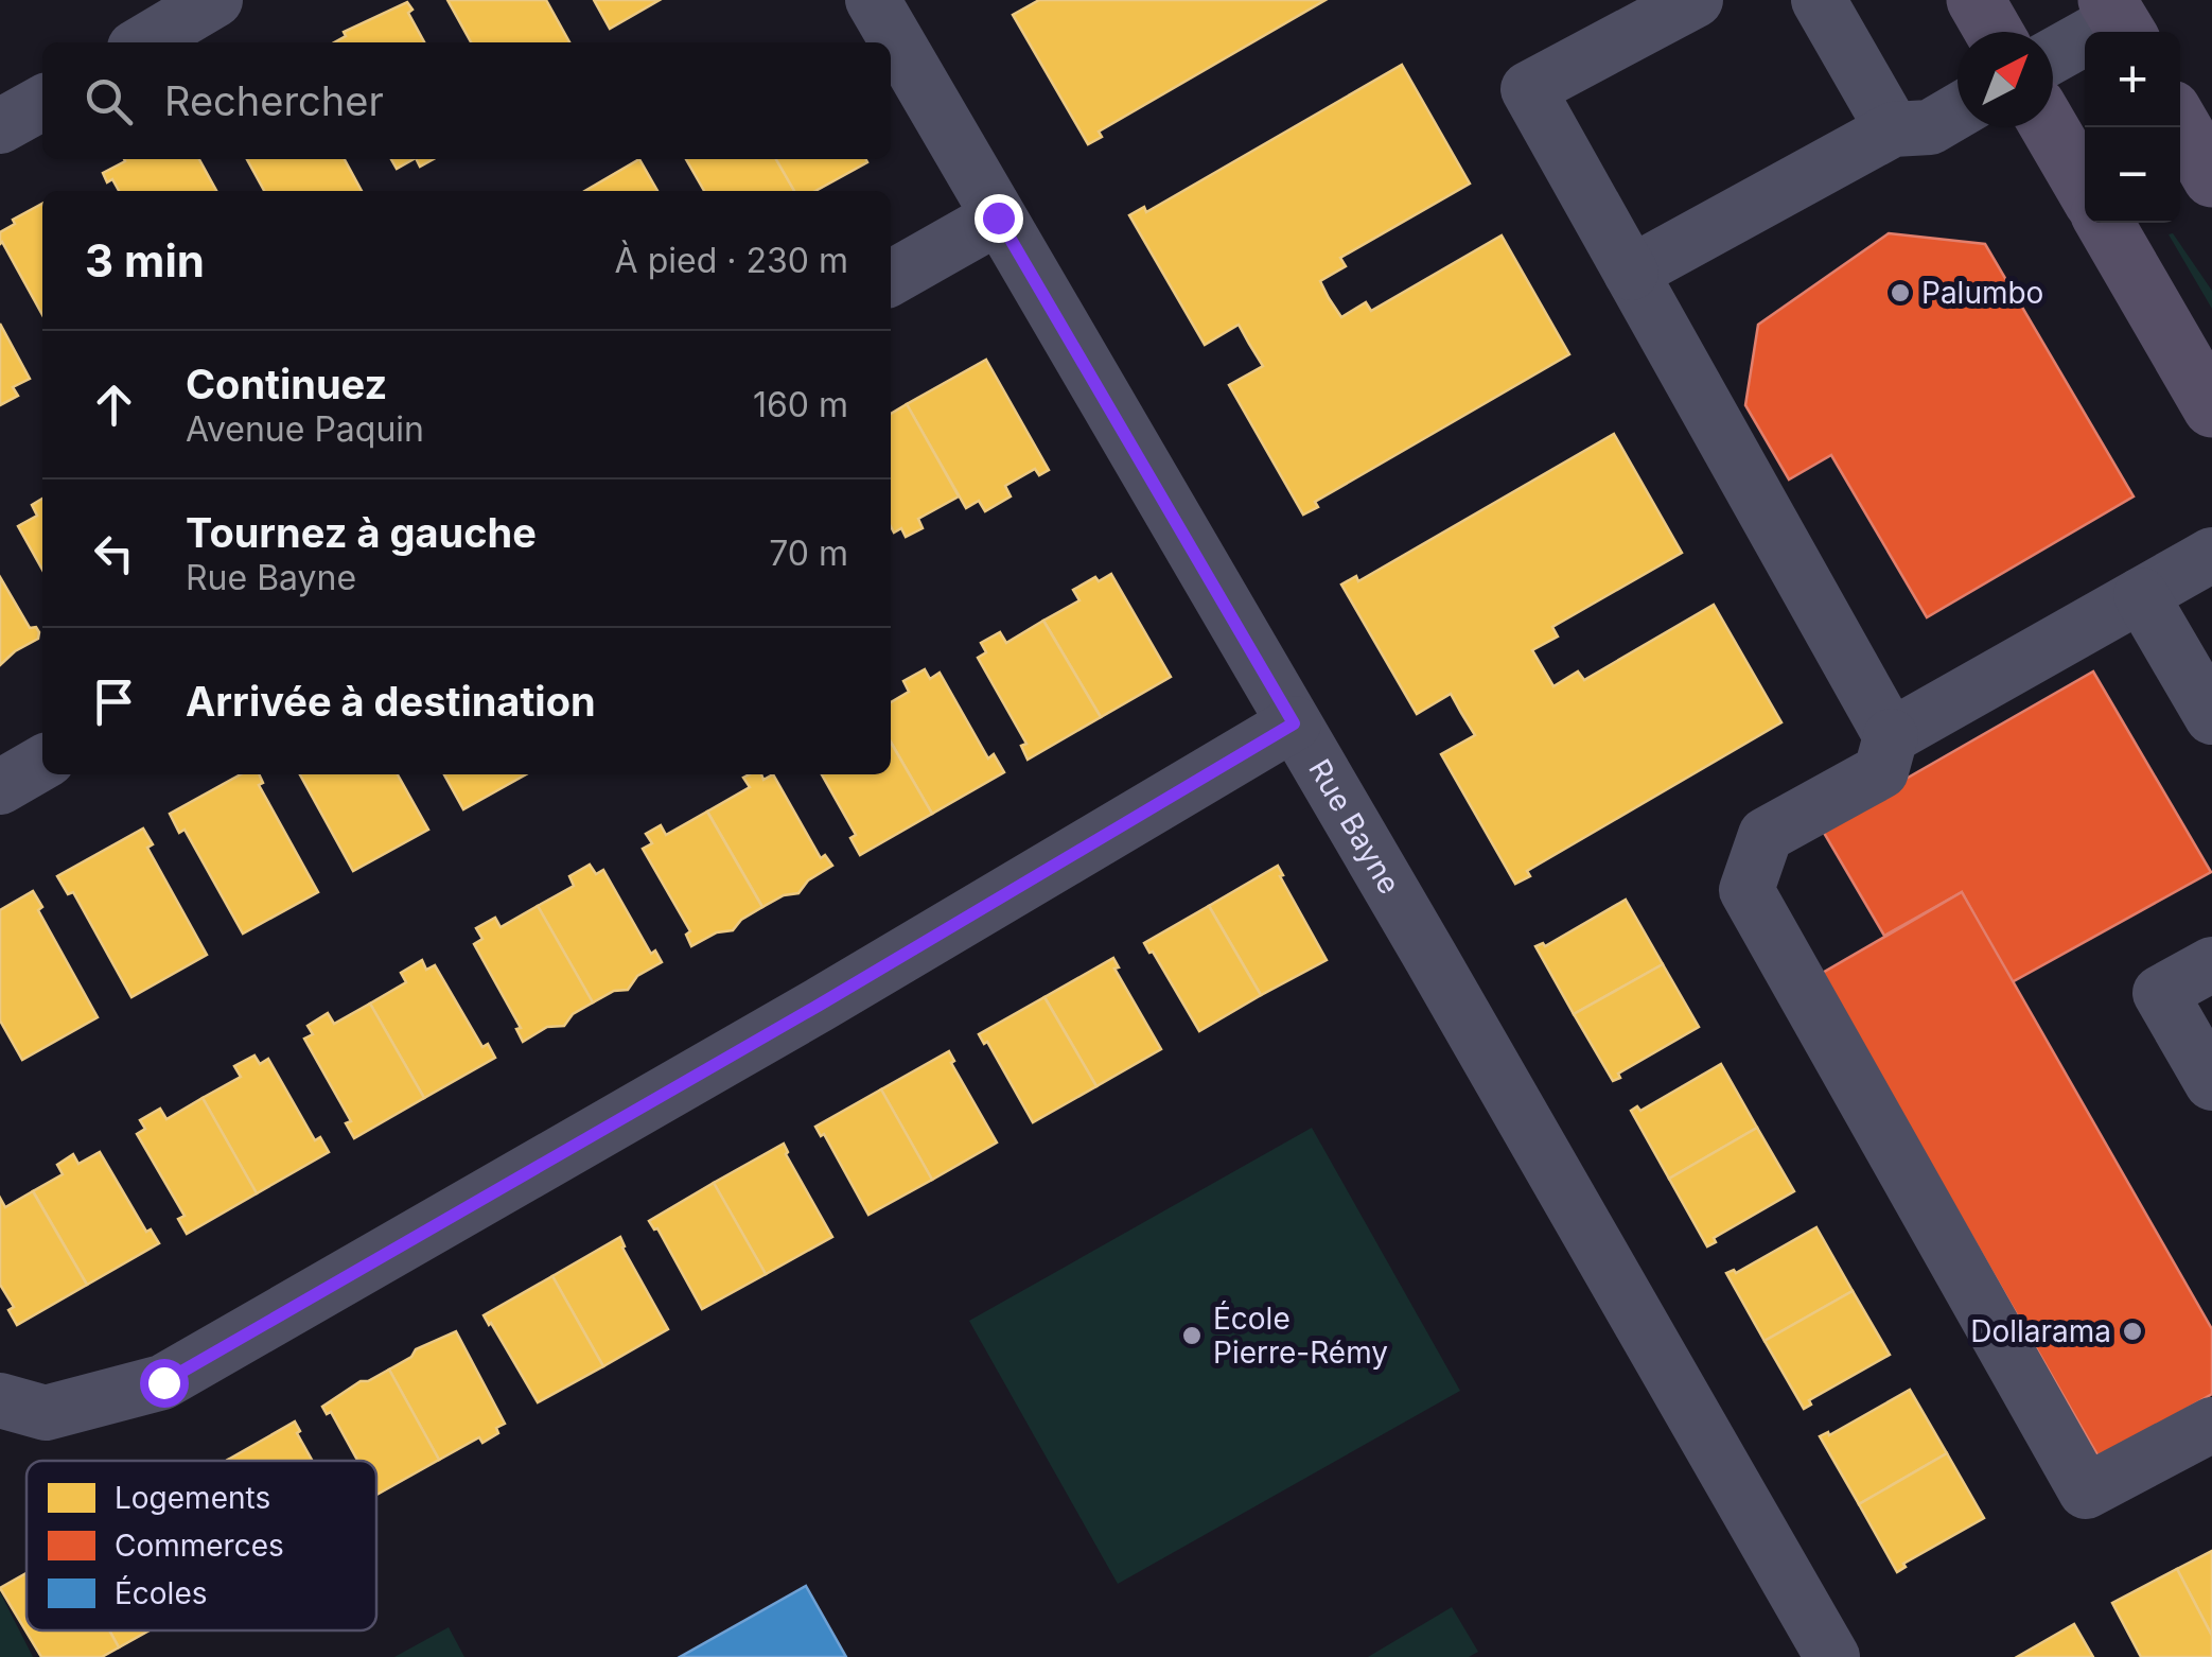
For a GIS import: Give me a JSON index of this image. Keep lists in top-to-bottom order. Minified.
{"streets":{"street":["Rue Bayne"]},"places":["Palumbo","Dollarama","École Pierre-Rémy"],"legend":["Logements","Commerces","Écoles"],"north":"top right","page":{"map_buttons":["+","−"],"search":"Rechercher","heading":["3 min","À pied · 230 m"],"list":[["Continuez","Avenue Paquin","160 m"],["Tournez à gauche","Rue Bayne","70 m"],"Arrivée à destination"]}}
